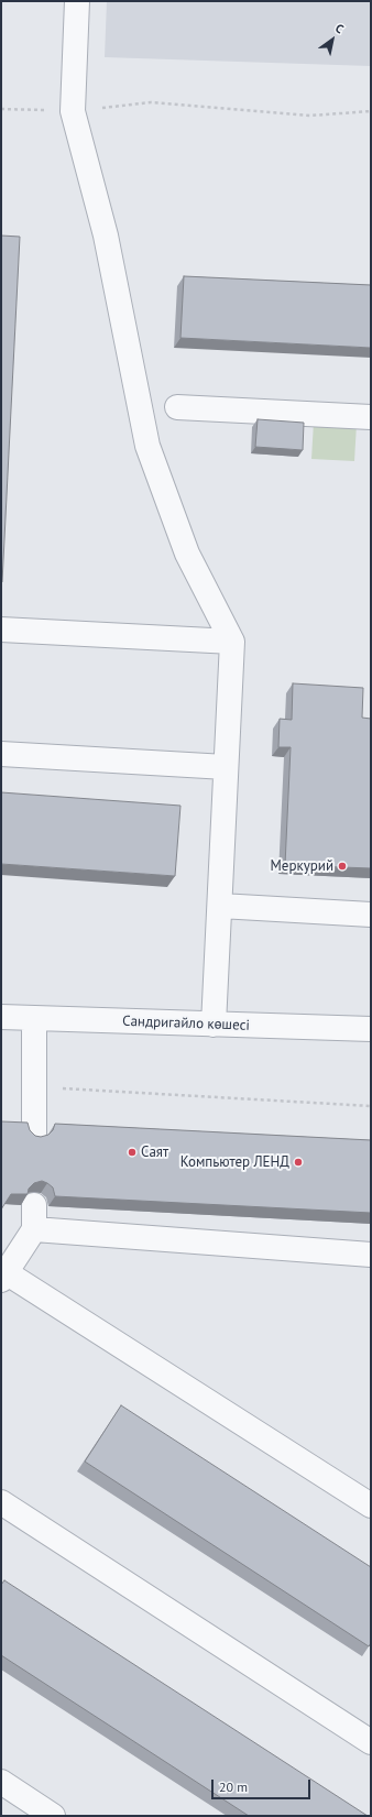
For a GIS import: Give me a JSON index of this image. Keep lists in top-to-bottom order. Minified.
{"streets":{"street":["Сандригайло көшесі"]},"places":["Меркурий","Саят","Компьютер ЛЕНД"],"scale_bar":"20 m","north":"top right"}
